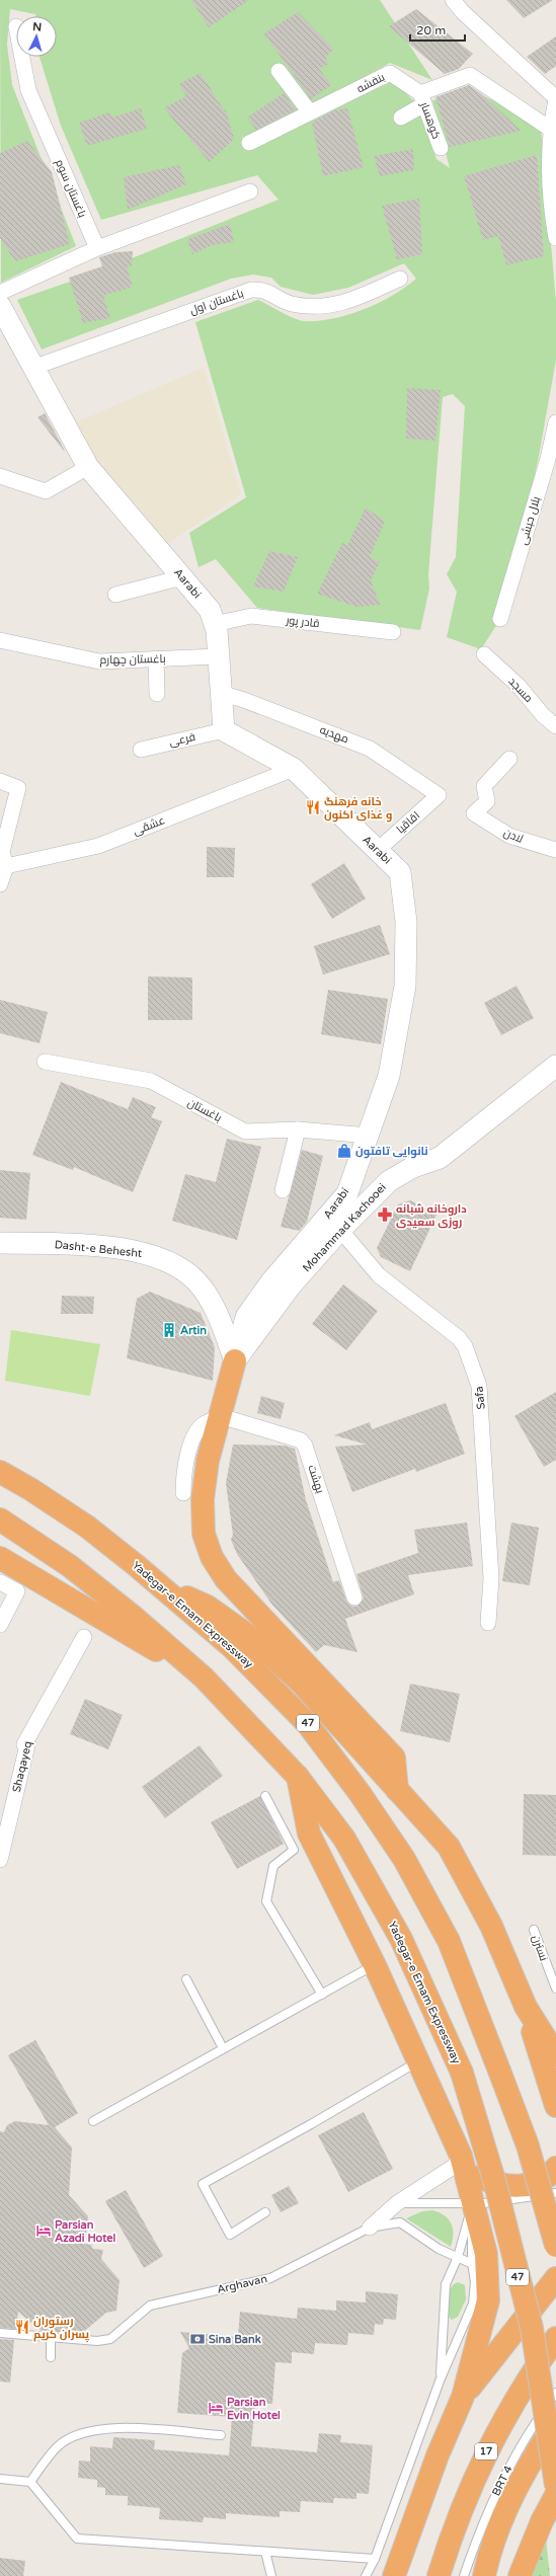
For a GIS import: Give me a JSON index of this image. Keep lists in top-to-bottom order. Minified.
{"streets":{"highway":["Yadegar-e Emam Expressway","47","17"],"street":["بنفشه","کوهسار","باغستان سوم","باغستان اول","بلال حبشی","Aarabi","قادر پور","باغستان چهارم","مسجد","مهدیه","فرعی","اقاقیا","عشقی","لادن","باغستان","Mohammad Kachooei","Dasht-e Behesht","Safa","بهشت","Shaqayeq","Arghavan"],"lane":["نسترن","BRT 4"]},"crossings":[["بنفشه","کوهسار"],["باغستان اول","Aarabi"],["Aarabi","قادر پور"],["Aarabi","باغستان چهارم"],["Aarabi","مهدیه"],["Aarabi","فرعی"],["Aarabi","اقاقیا"],["Aarabi","عشقی"],["Aarabi","باغستان"],["Aarabi","Mohammad Kachooei"],["Aarabi","Dasht-e Behesht"],["مهدیه","اقاقیا"],["Mohammad Kachooei","Dasht-e Behesht"],["Mohammad Kachooei","Safa"]],"places":{"restaurant":["خانه فرهنگ و غذای اکنون","رستوران پسران کریم"],"shop":["نانوایی تافتون"],"pharmacy":["داروخانه شبانه روزی سعیدی"],"building":["Artin"],"hotel":["Parsian Azadi Hotel","Parsian Evin Hotel"],"bank":["Sina Bank"]},"scale_bar":"20 m","north":"top"}
